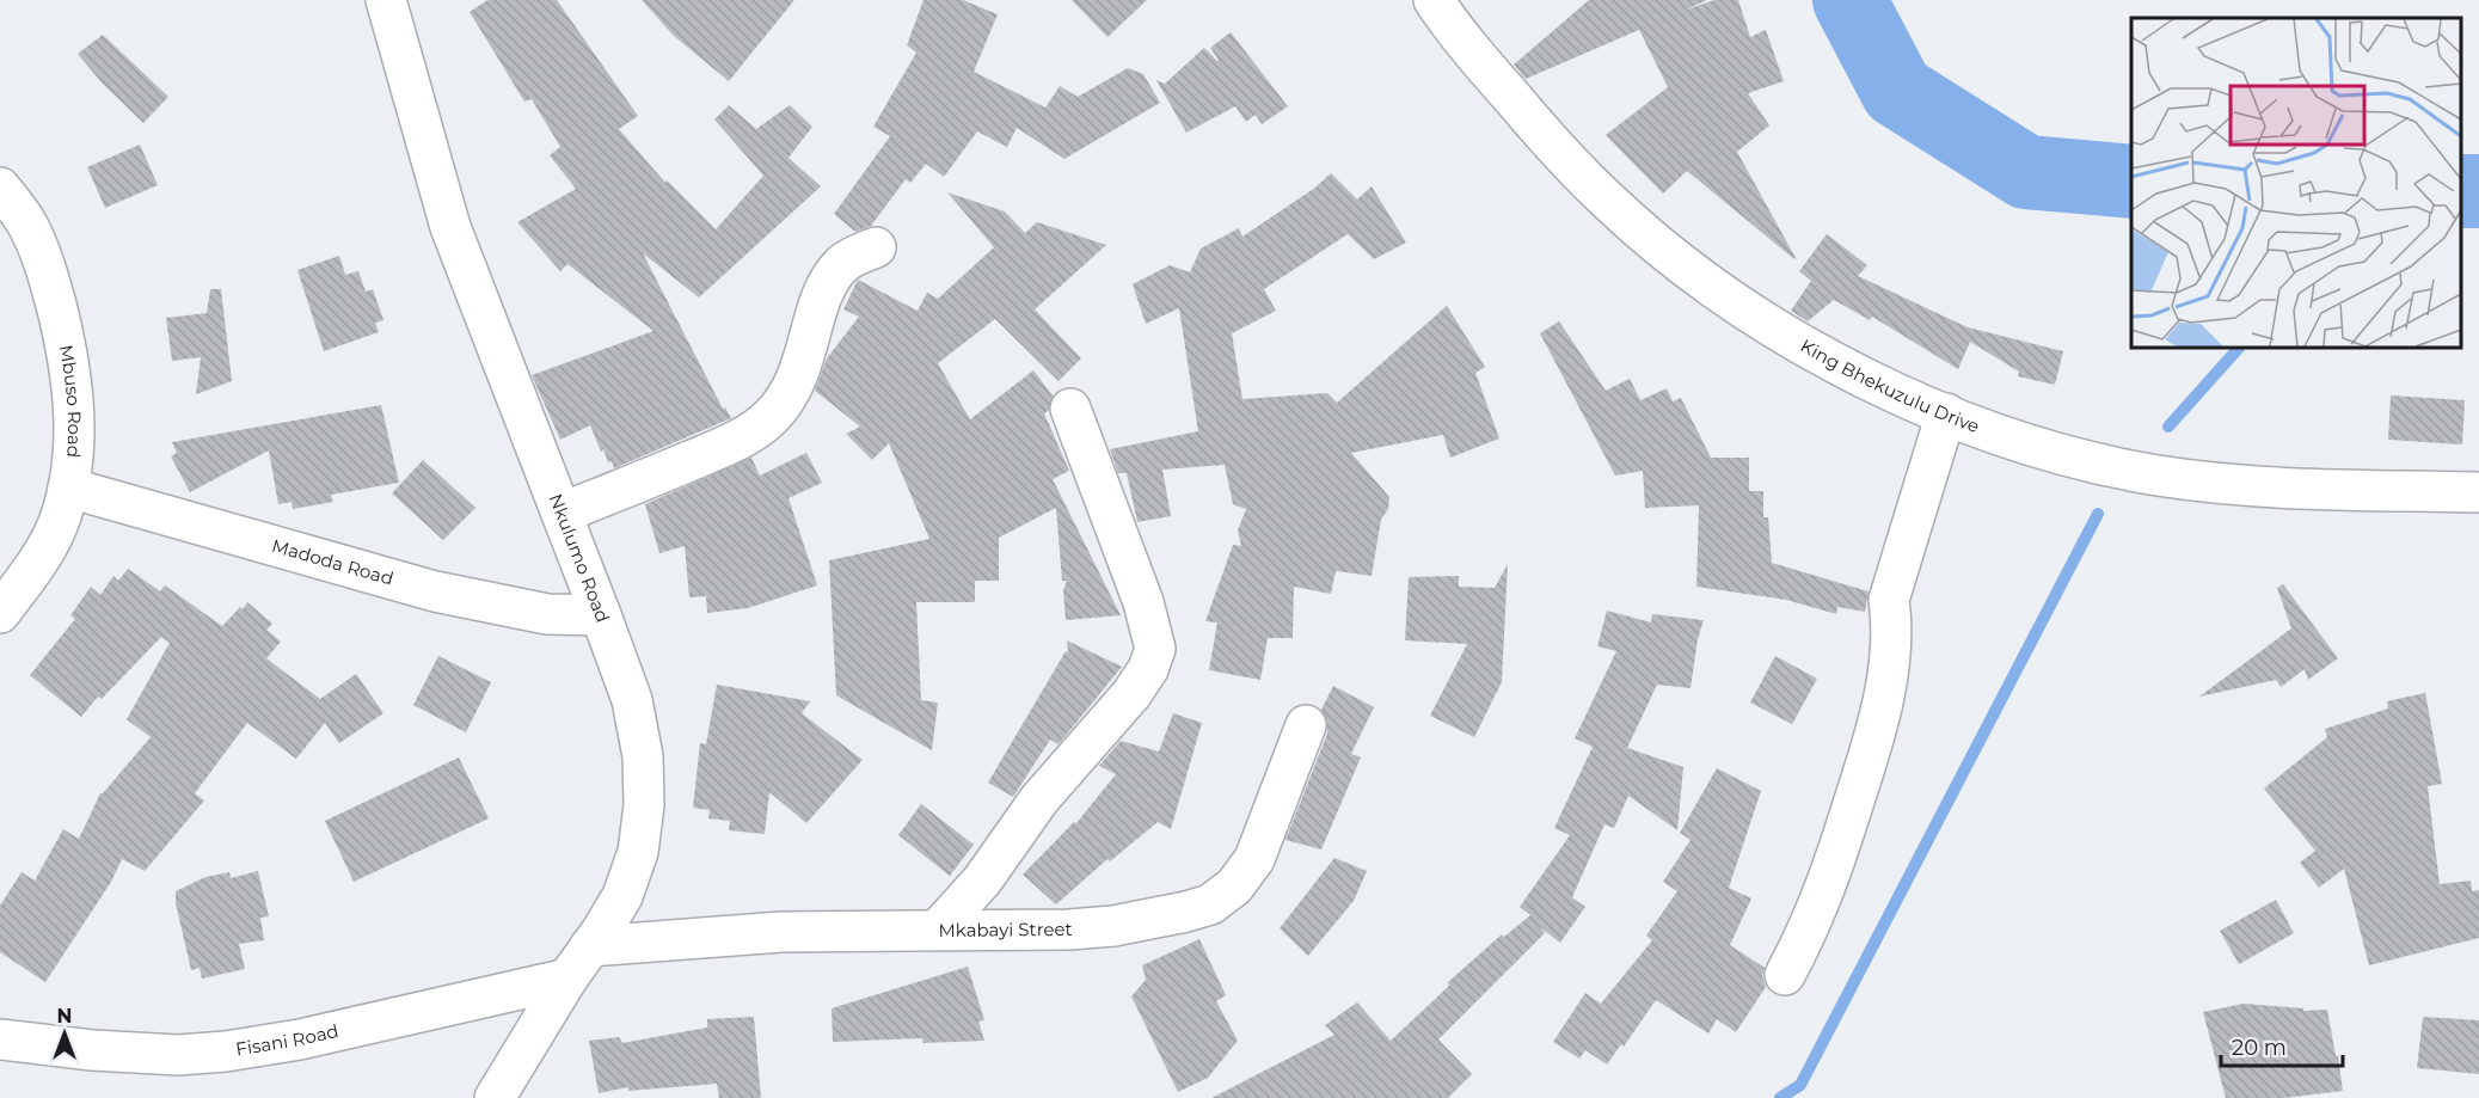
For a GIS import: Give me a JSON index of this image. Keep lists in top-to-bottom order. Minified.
{"streets":{"street":["King Bhekuzulu Drive","Mbuso Road","Nkulumo Road","Madoda Road","Mkabayi Street","Fisani Road"]},"crossings":[["Mbuso Road","Madoda Road"],["Nkulumo Road","Madoda Road"],["Nkulumo Road","Mkabayi Street"],["Nkulumo Road","Fisani Road"]],"scale_bar":"20 m","north":"top"}
